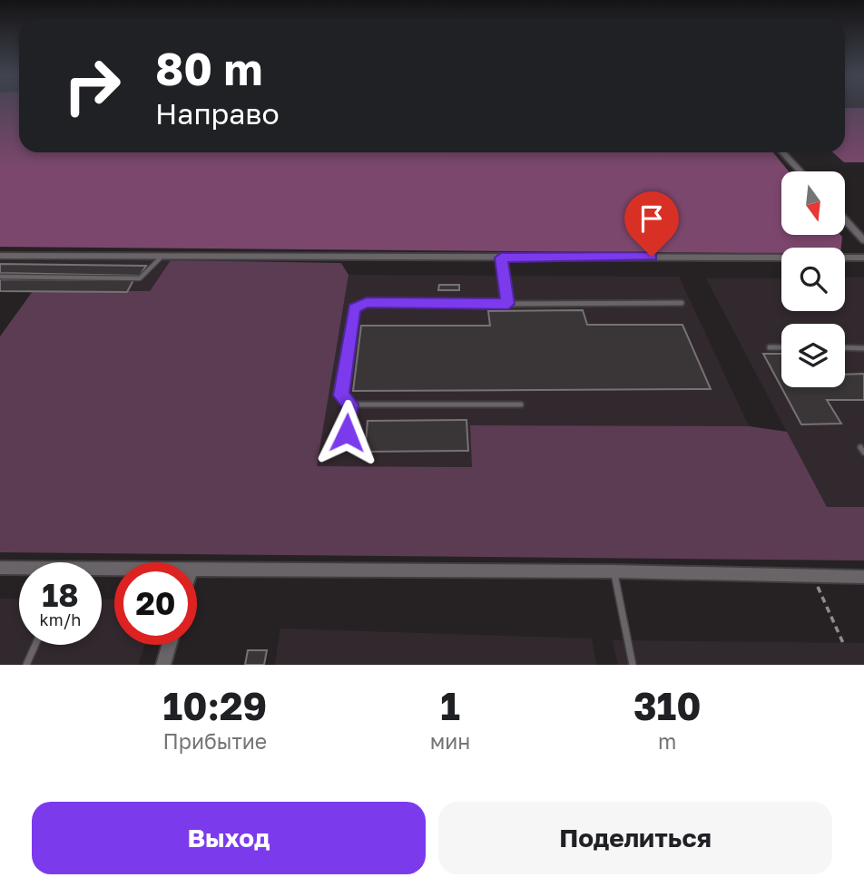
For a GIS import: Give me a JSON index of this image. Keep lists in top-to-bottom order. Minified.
{"north":"bottom","page":{"turn":["80 m","Направо"],"speed":"18 km/h","limit":"20","eta":["10:29","Прибытие","1","мин","310","m"],"buttons":["Выход","Поделиться"]}}
